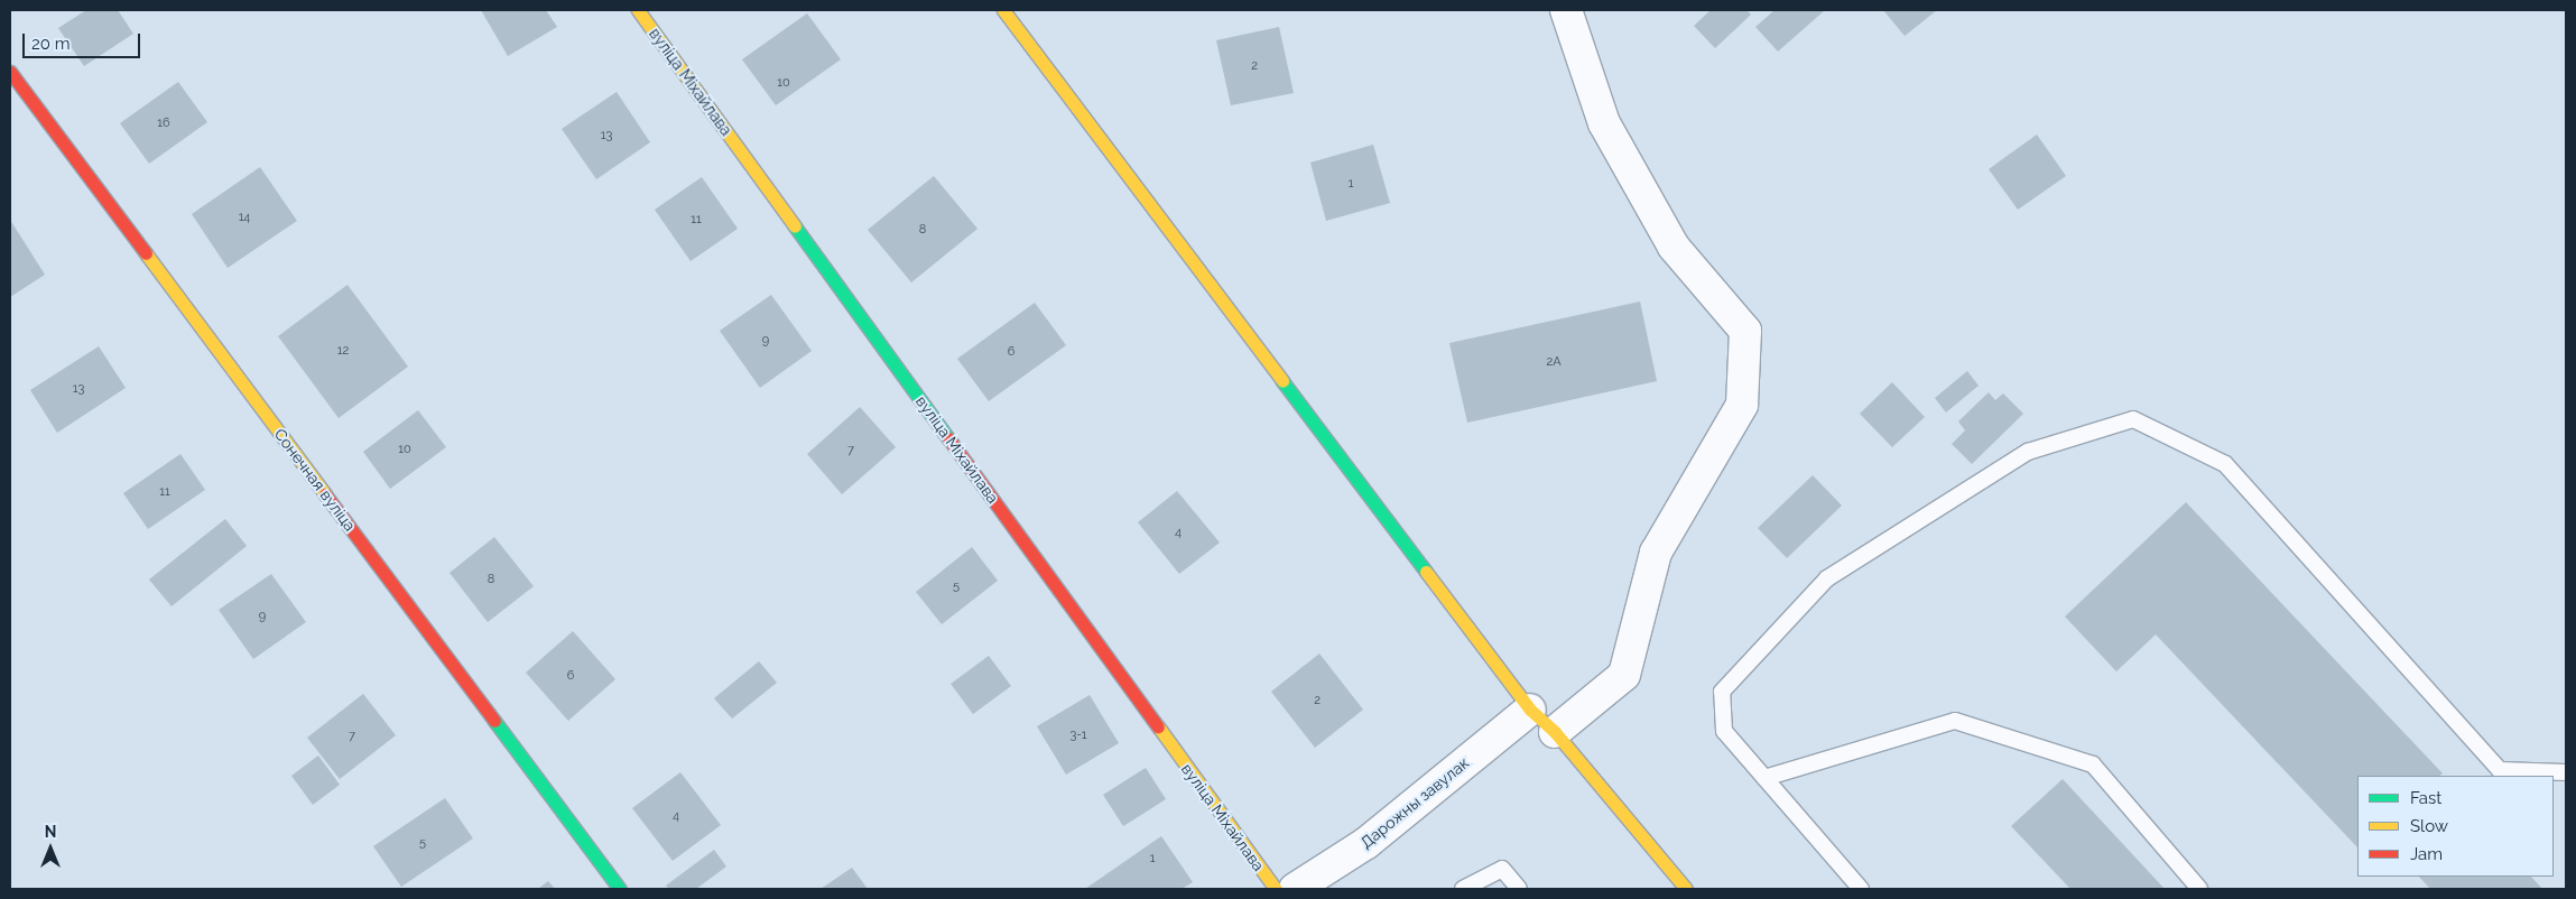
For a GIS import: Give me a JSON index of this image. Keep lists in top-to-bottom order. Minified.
{"streets":{"street":["вуліца Міхайлава","Сонечная вуліца","Дарожны завулак"]},"house_numbers":["2","10","16","13","1","14","11","8","9","12","6","2А","13","10","7","11","4","8","5","9","6","2","3-1","7","4","5","1"],"legend":["Fast","Slow","Jam"],"scale_bar":"20 m","north":"top"}
